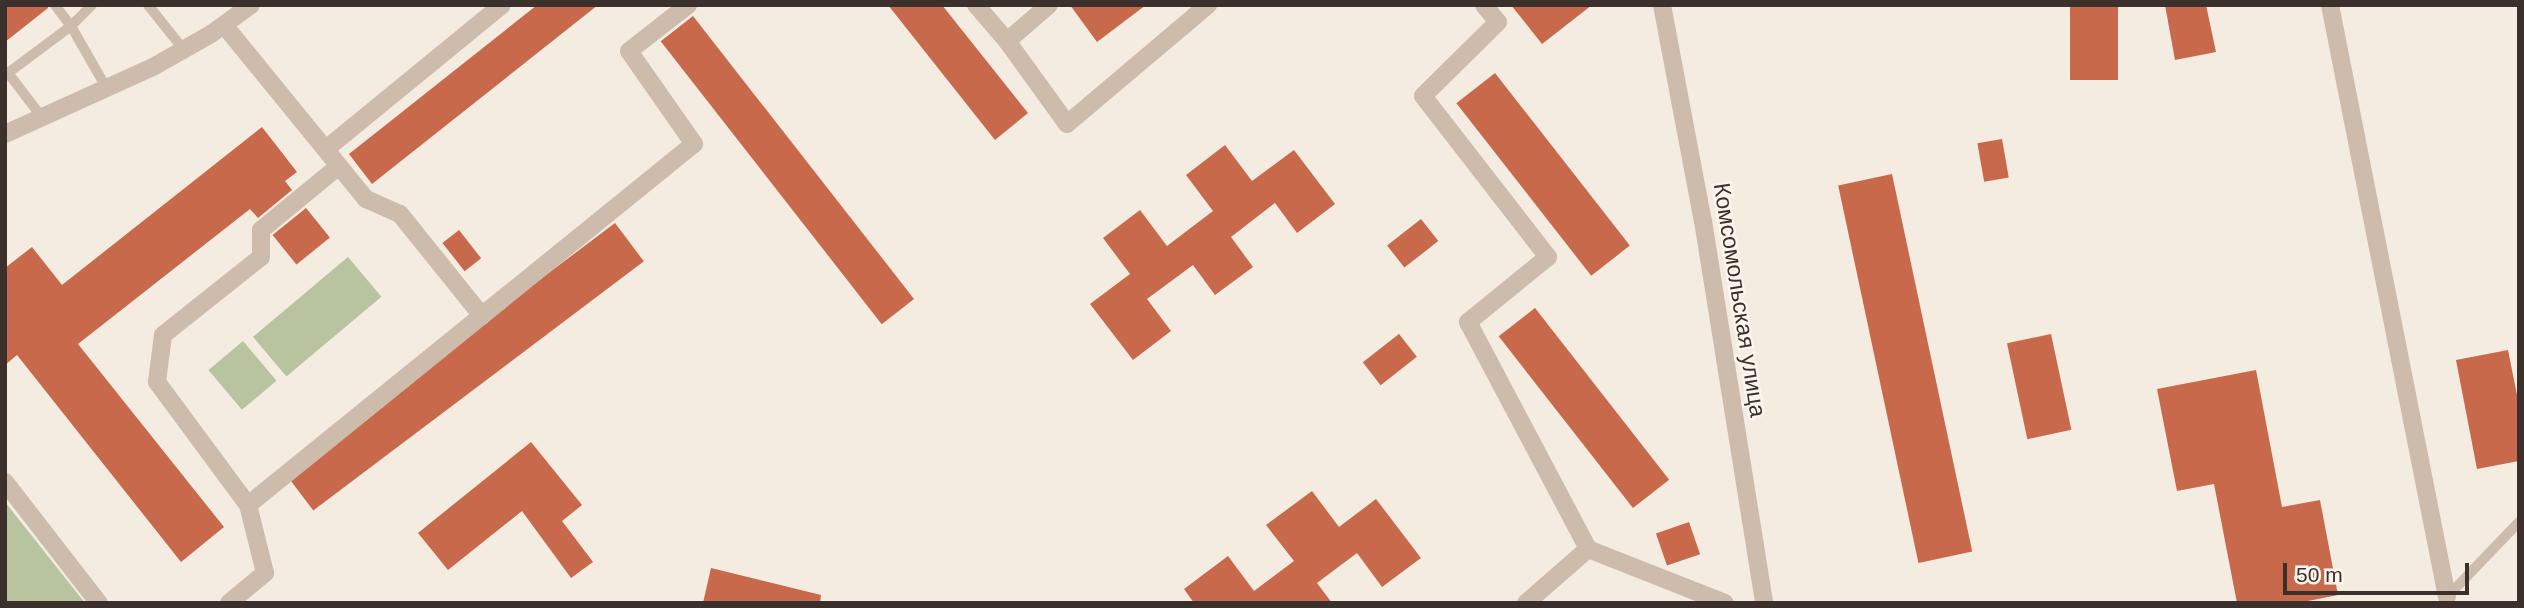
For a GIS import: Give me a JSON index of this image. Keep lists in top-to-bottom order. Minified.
{"streets":{"street":["Комсомольская улица"]},"scale_bar":"50 m"}
